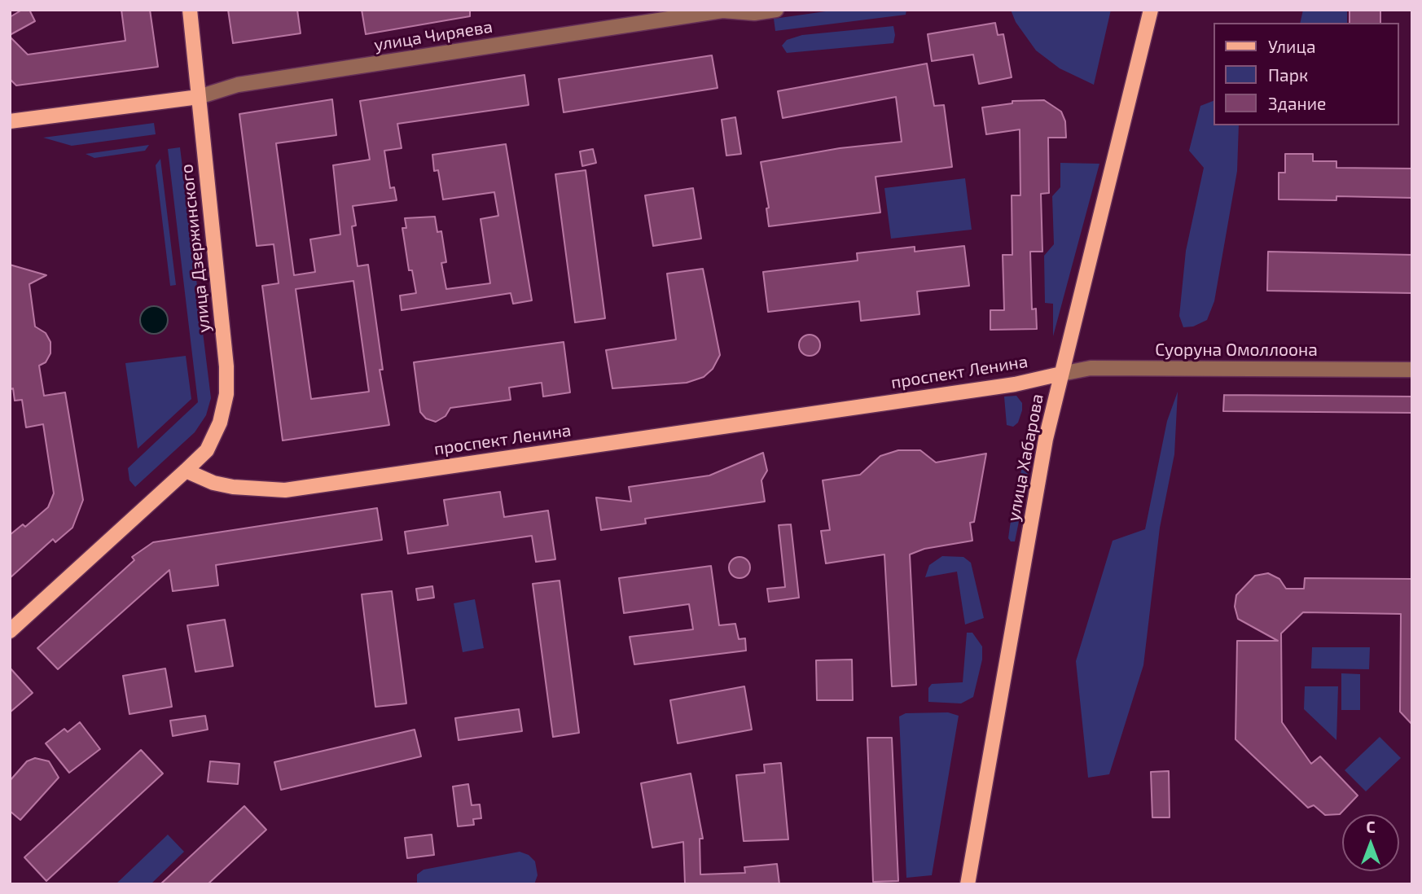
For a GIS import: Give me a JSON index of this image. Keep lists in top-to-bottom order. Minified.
{"streets":{"main road":["улица Дзержинского","проспект Ленина","улица Хабарова"],"street":["улица Чиряева","Суоруна Омоллоона"]},"crossings":[["улица Чиряева","улица Дзержинского"],["улица Дзержинского","проспект Ленина"],["Суоруна Омоллоона","проспект Ленина"],["Суоруна Омоллоона","улица Хабарова"],["проспект Ленина","улица Хабарова"]],"legend":["Улица","Парк","Здание"],"north":"top"}
